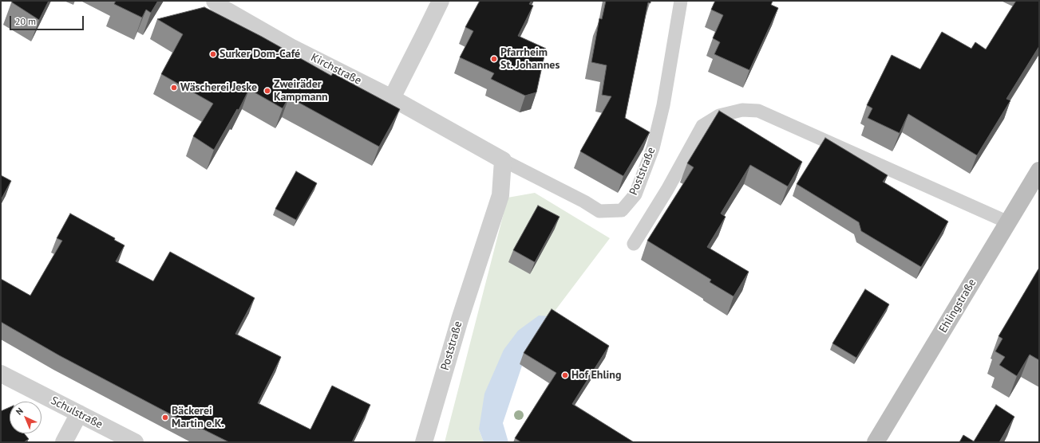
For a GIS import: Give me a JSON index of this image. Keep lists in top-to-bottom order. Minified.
{"streets":{"street":["Kirchstraße","Poststraße","Ehlingstraße","Schulstraße"]},"crossings":[["Kirchstraße","Poststraße"]],"places":["Surker Dom-Café","Pfarrheim St. Johannes","Wäscherei Jeske","Zweiräder Kampmann","Hof Ehling","Bäckerei Martin e.K."],"scale_bar":"20 m","north":"top left"}
